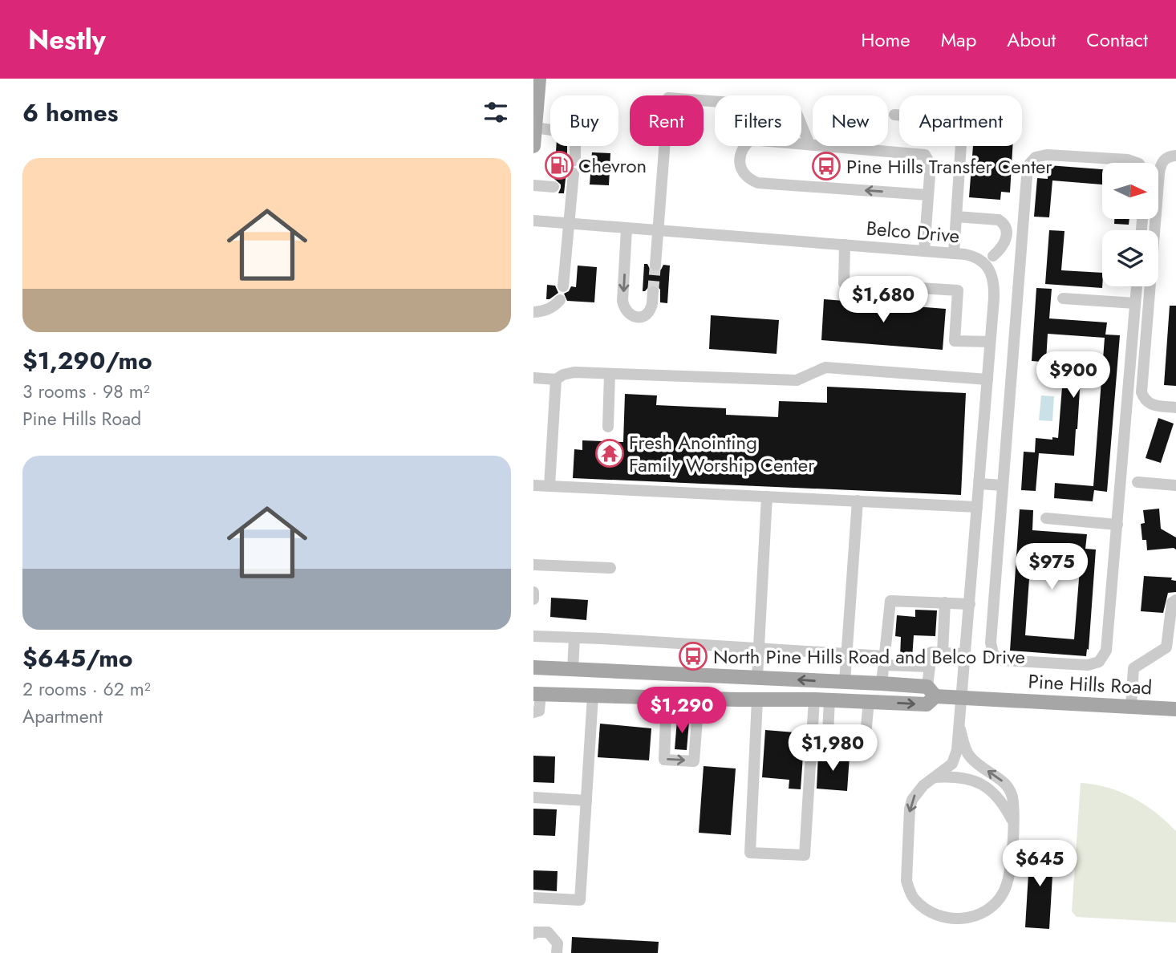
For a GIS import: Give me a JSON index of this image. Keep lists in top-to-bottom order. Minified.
{"streets":{"main road":["Pine Hills Road"],"street":["Belco Drive"]},"crossings":[["Belco Drive","Pine Hills Road"]],"places":{"fuel station":["Chevron"],"bus stop":["Pine Hills Transfer Center","North Pine Hills Road and Belco Drive"],"temple":["Fresh Anointing Family Worship Center"]},"north":"right","page":{"header":"Nestly","nav":["Home","Map","About","Contact"],"heading":"6 homes","chip":["Buy","Rent","Filters","New","Apartment"],"list":[{"name":"$1,290/mo","note":"3 rooms · 98 m² · Pine Hills Road"},{"name":"$645/mo","note":"2 rooms · 62 m² · Apartment"}],"price":["$1,680","$900","$975","$1,290","$1,980","$645"]}}
